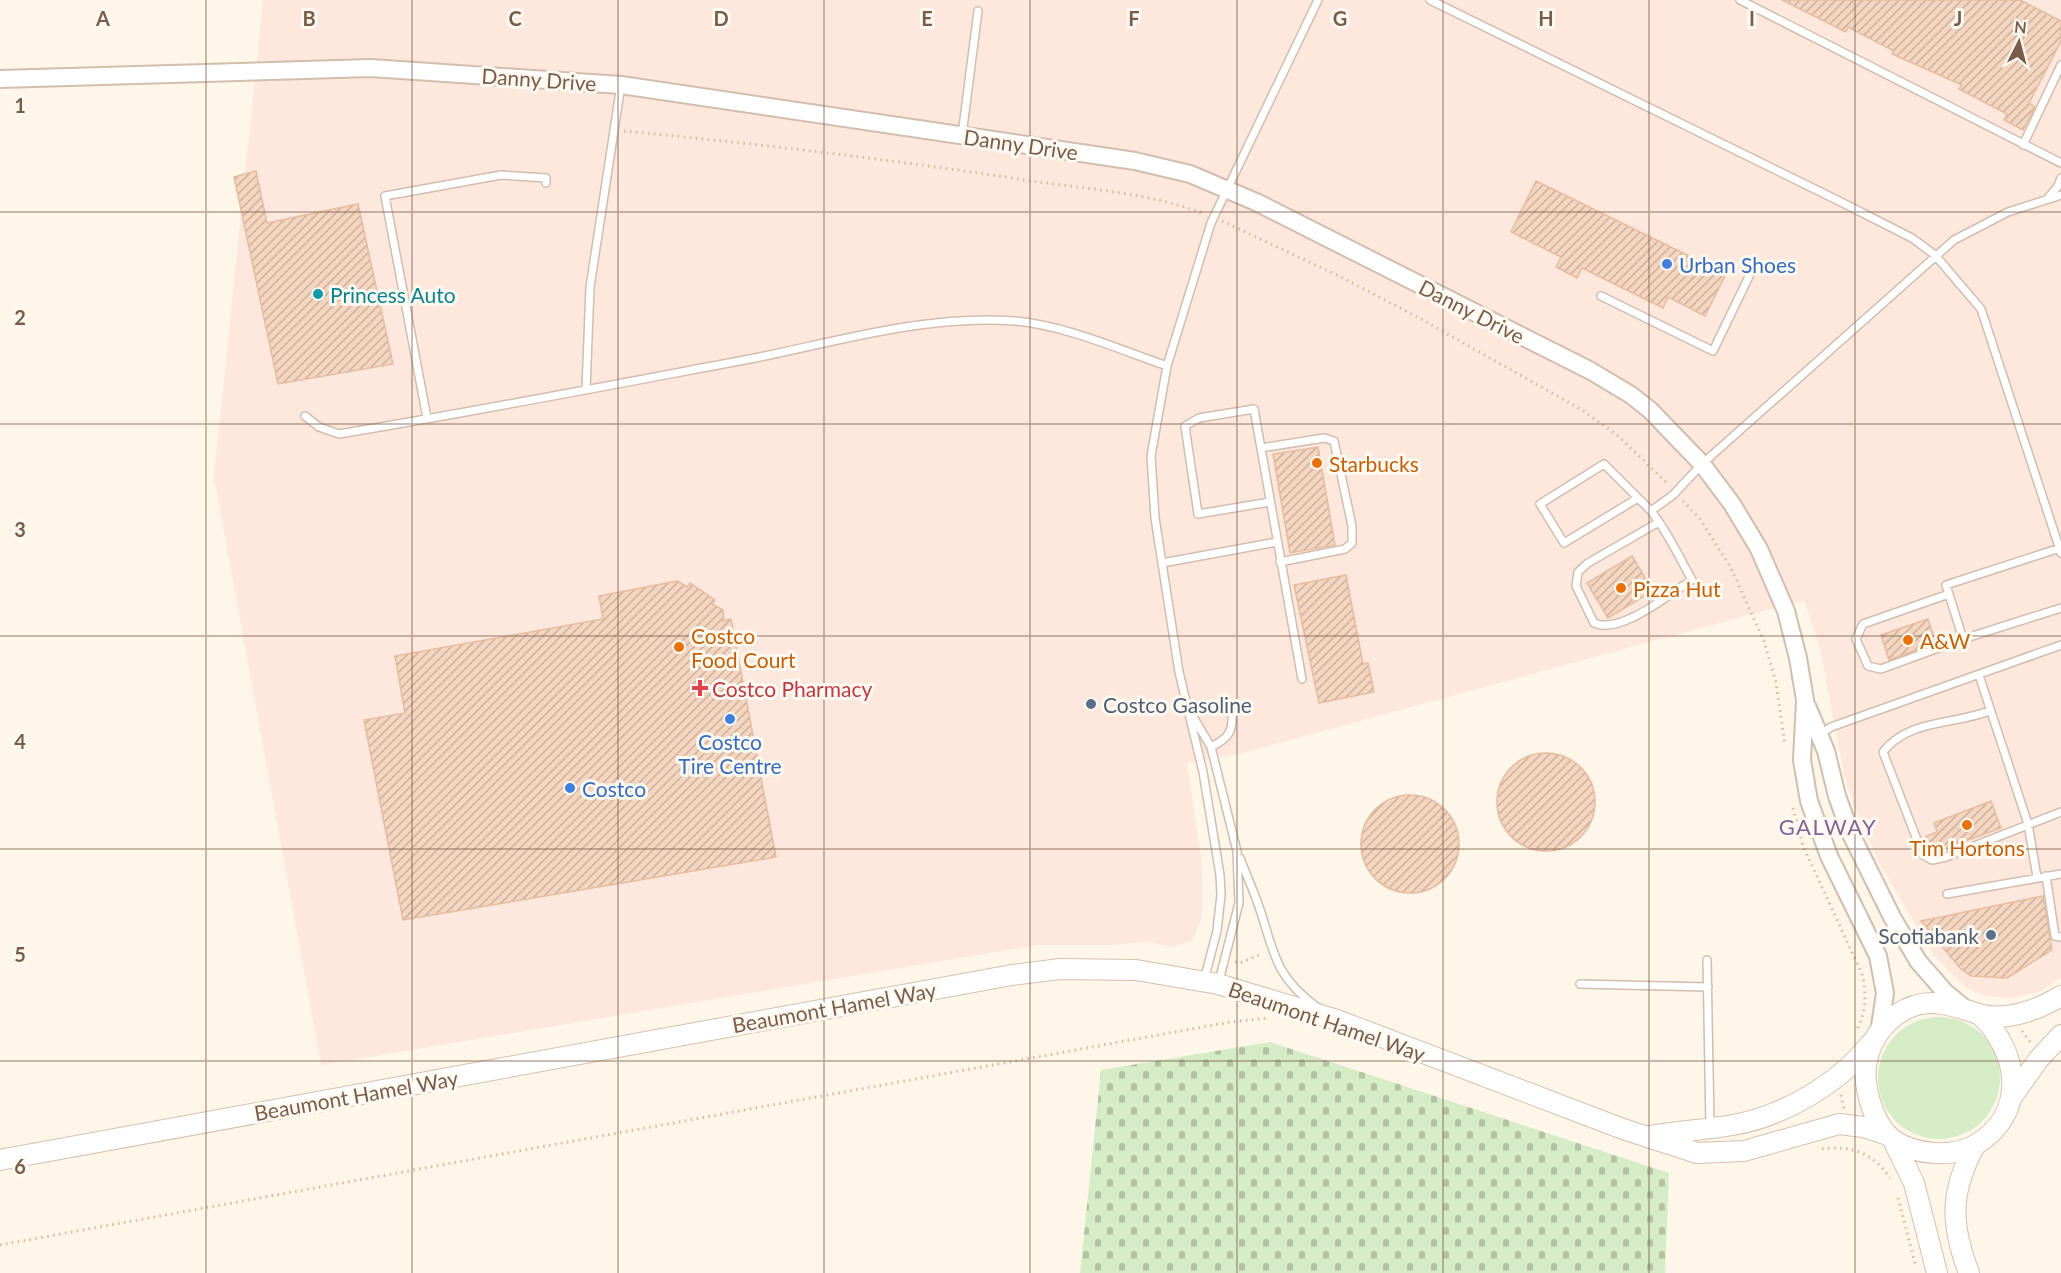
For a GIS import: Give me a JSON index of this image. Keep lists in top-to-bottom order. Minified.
{"streets":{"main road":["Beaumont Hamel Way"],"street":["Danny Drive"]},"crossings":[["Danny Drive","Beaumont Hamel Way"]],"districts":["GALWAY"],"places":{"other":["Urban Shoes","Princess Auto","Starbucks","Pizza Hut","A&W","Costco Food Court","Costco Gasoline","Costco Tire Centre","Costco","Tim Hortons","Scotiabank"],"health":["Costco Pharmacy"]},"north":"top","grid":{"columns":["A","B","C","D","E","F","G","H","I","J"],"rows":["1","2","3","4","5","6"]}}
